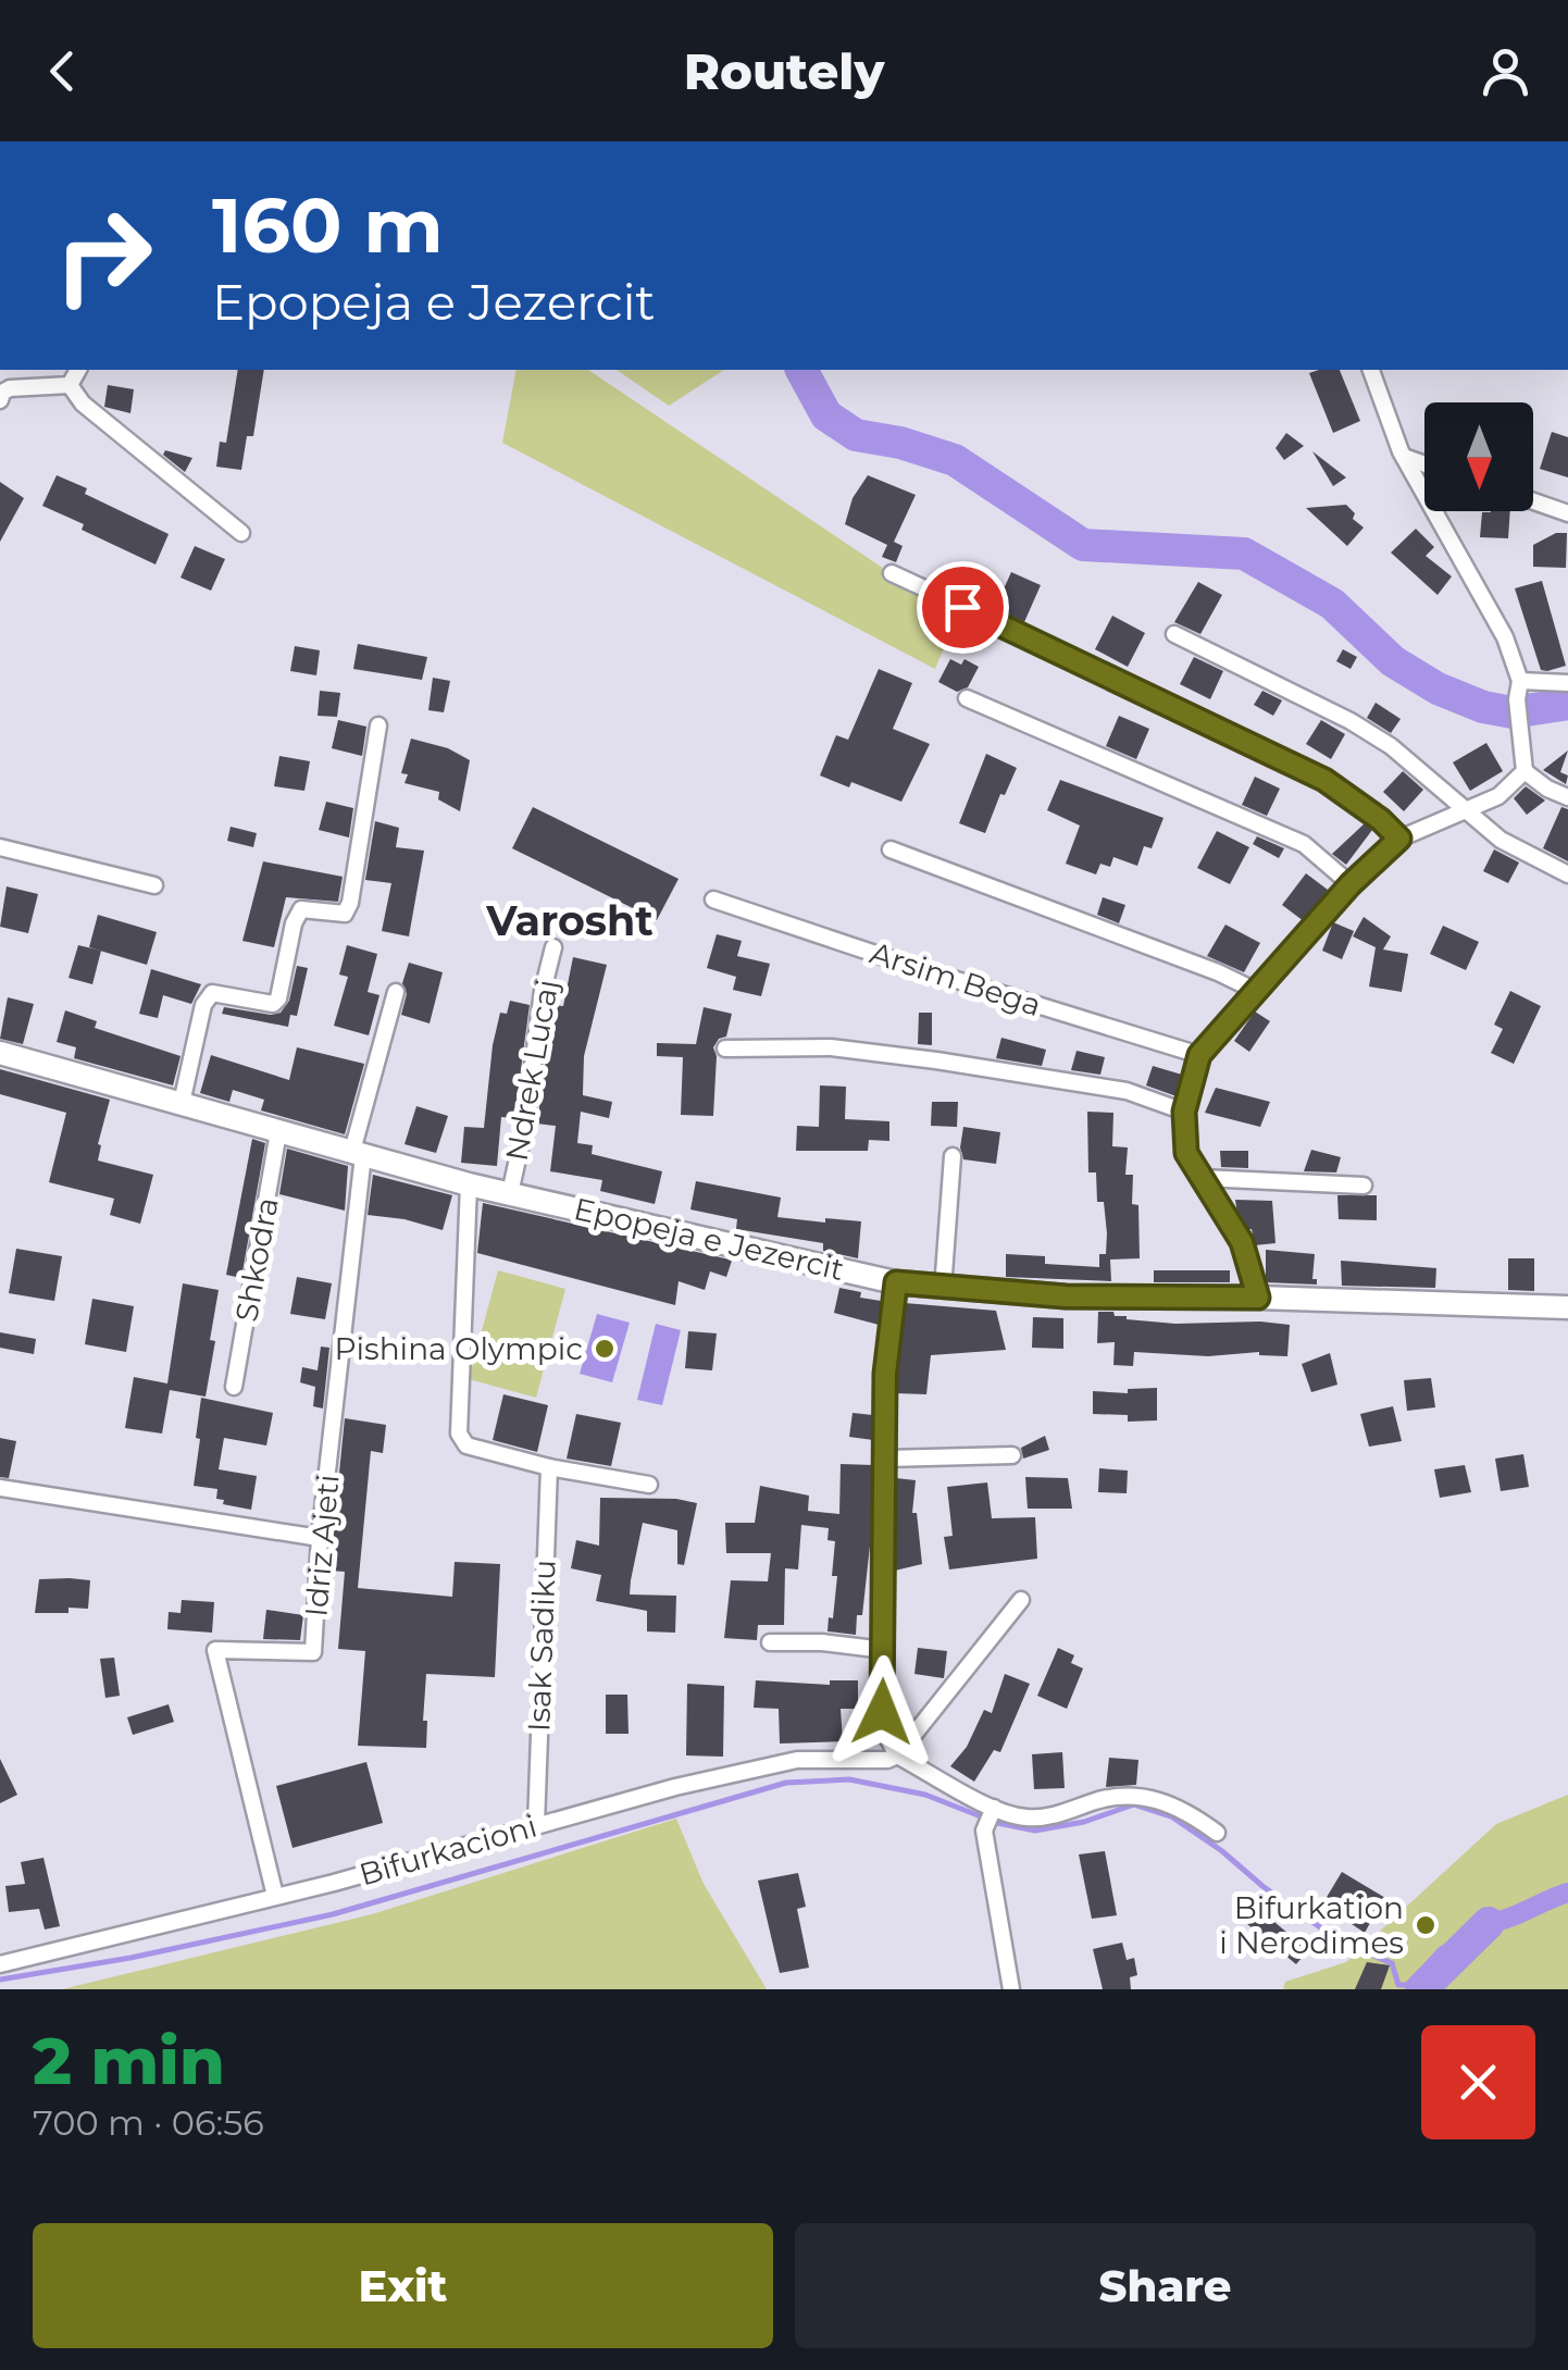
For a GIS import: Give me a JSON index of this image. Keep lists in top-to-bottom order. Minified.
{"streets":{"main road":["Epopeja e Jezercit"],"street":["Arsim Bega","Ndrek Lucaj","Shkodra","Idriz Ajeti","Isak Sadiku","Bifurkacioni"]},"crossings":[["Ndrek Lucaj","Epopeja e Jezercit"],["Epopeja e Jezercit","Shkodra"],["Epopeja e Jezercit","Idriz Ajeti"],["Idriz Ajeti","Bifurkacioni"],["Isak Sadiku","Bifurkacioni"]],"districts":["Varosht"],"places":["Pishina Olympic","Bifurkation i Nerodimes"],"north":"bottom","page":{"header":"Routely","turn":["160 m","Epopeja e Jezercit"],"heading":["2 min","700 m · 06:56"],"buttons":["Exit","Share"]}}
